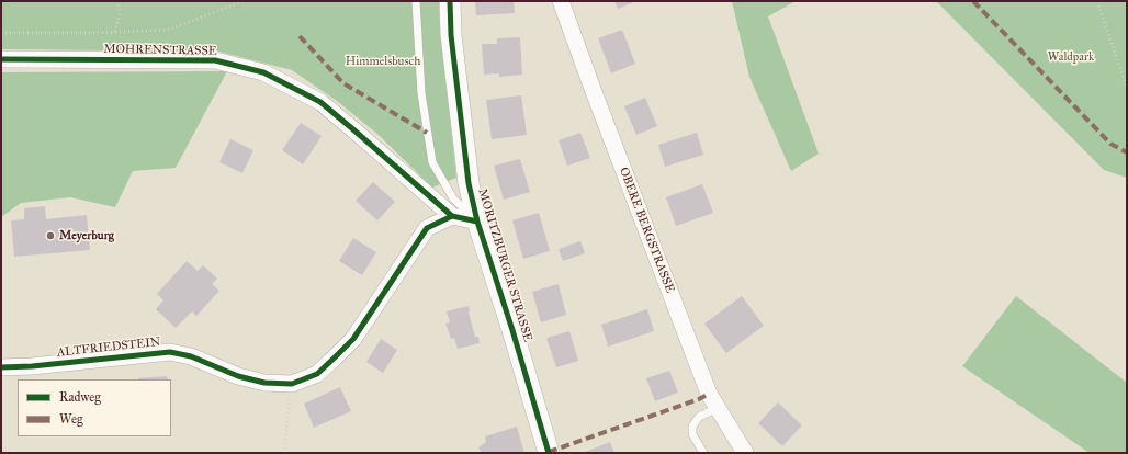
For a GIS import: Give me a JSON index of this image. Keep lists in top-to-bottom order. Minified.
{"streets":{"street":["MOHRENSTRASSE","OBERE BERGSTRASSE","MORITZBURGER STRASSE","ALTFRIEDSTEIN"]},"crossings":[["MOHRENSTRASSE","ALTFRIEDSTEIN"]],"parks":["Waldpark","Himmelsbusch"],"places":["Meyerburg"],"legend":["Radweg","Weg"]}
